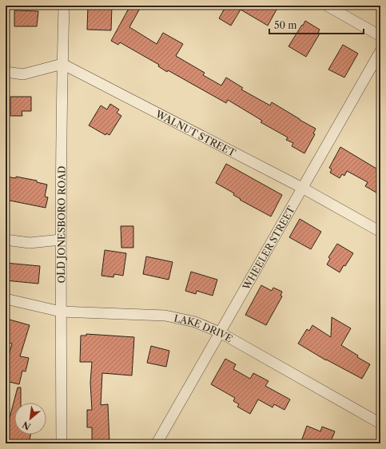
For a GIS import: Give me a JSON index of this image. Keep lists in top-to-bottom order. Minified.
{"streets":{"street":["WALNUT STREET","OLD JONESBORO ROAD","WHEELER STREET","LAKE DRIVE"]},"crossings":[["WALNUT STREET","OLD JONESBORO ROAD"],["WALNUT STREET","WHEELER STREET"],["OLD JONESBORO ROAD","LAKE DRIVE"],["WHEELER STREET","LAKE DRIVE"]],"scale_bar":"50 m","north":"bottom left"}
